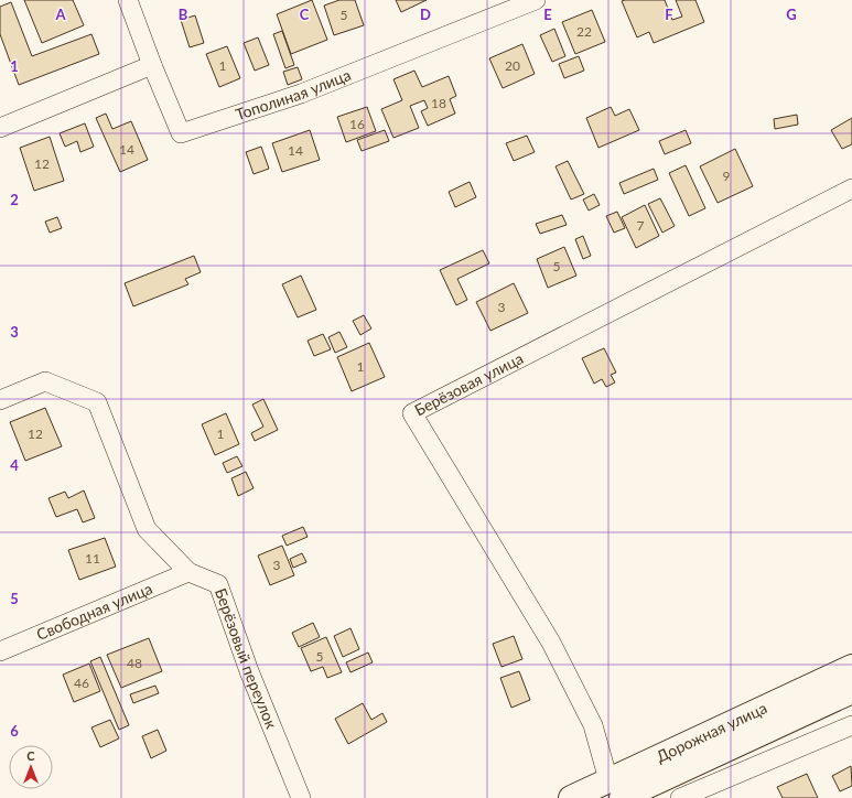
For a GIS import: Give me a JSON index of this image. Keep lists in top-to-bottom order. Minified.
{"streets":{"main road":["Дорожная улица"],"street":["Тополиная улица","Берёзовая улица","Свободная улица","Берёзовый переулок"]},"crossings":[["Берёзовая улица","Дорожная улица"],["Свободная улица","Берёзовый переулок"]],"house_numbers":["5","22","1","20","18","16","14","14","12","9","7","5","3","1","12","1","11","3","5","48","46"],"north":"top","grid":{"columns":["A","B","C","D","E","F","G"],"rows":["1","2","3","4","5","6"]}}
